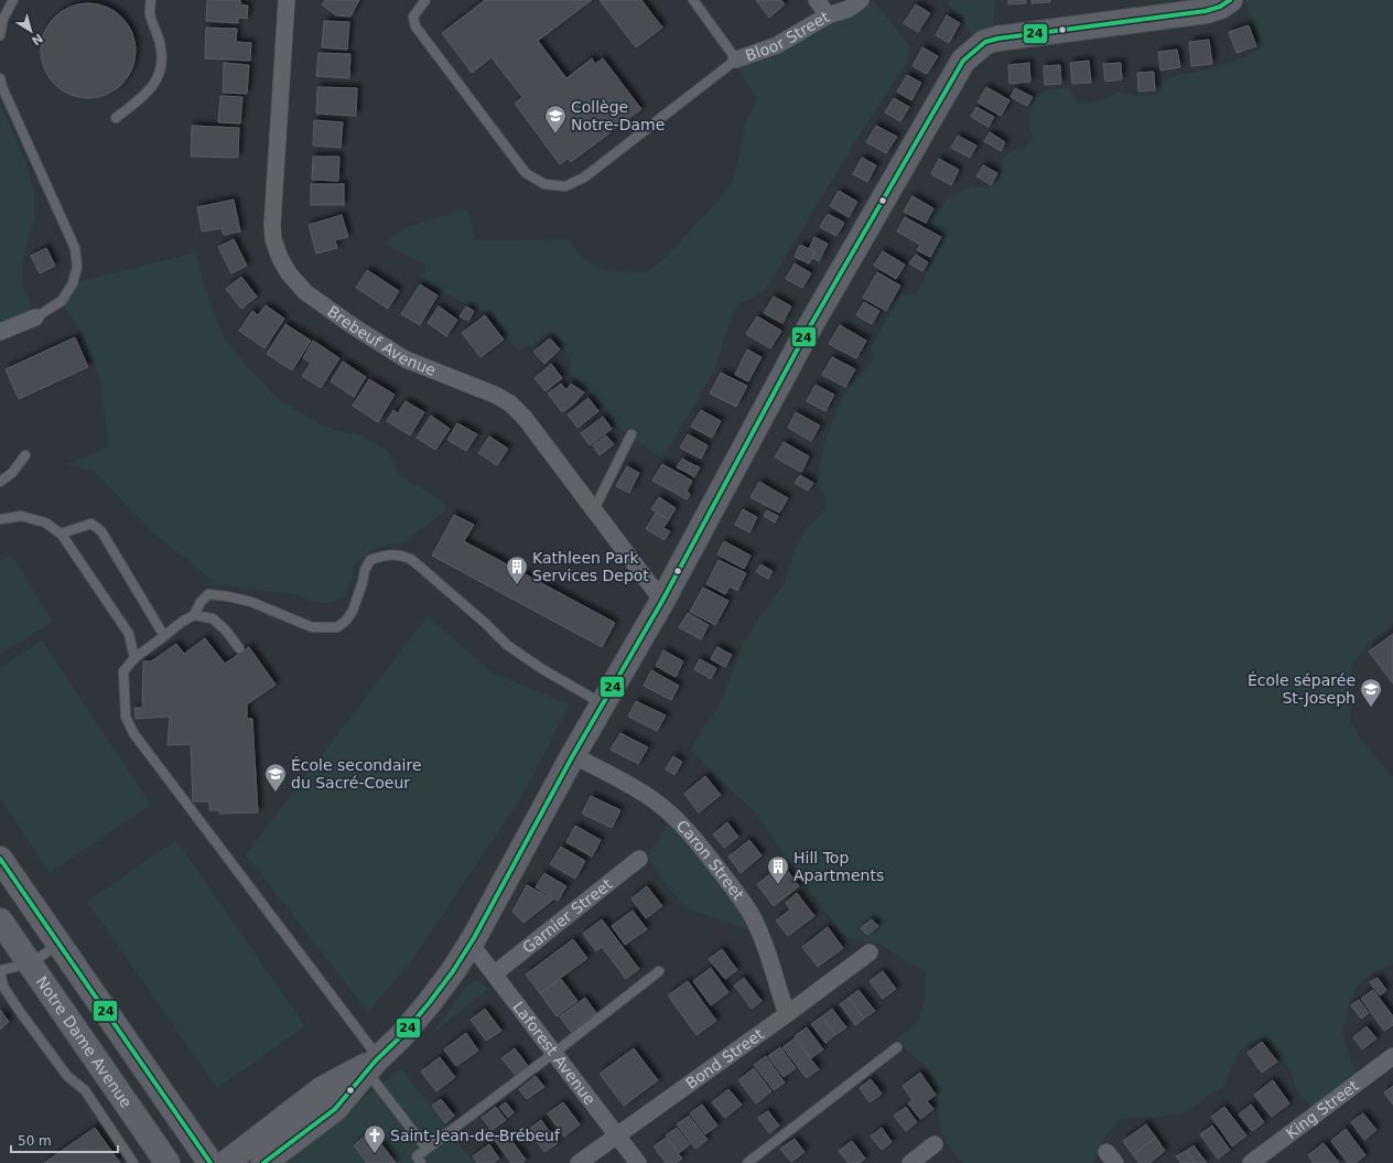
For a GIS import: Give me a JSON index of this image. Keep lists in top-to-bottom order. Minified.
{"streets":{"street":["Bloor Street","Brebeuf Avenue","Caron Street","Garnier Street","Notre Dame Avenue","Laforest Avenue","Bond Street","King Street"]},"crossings":[["Caron Street","Bond Street"],["Garnier Street","Laforest Avenue"],["Laforest Avenue","Bond Street"]],"places":{"school or university":["Collège Notre-Dame","École séparée St-Joseph","École secondaire du Sacré-Coeur"],"building":["Kathleen Park Services Depot","Hill Top Apartments"],"church":["Saint-Jean-de-Brébeuf"]},"lines":["transit line 24"],"scale_bar":"50 m","north":"bottom right"}
